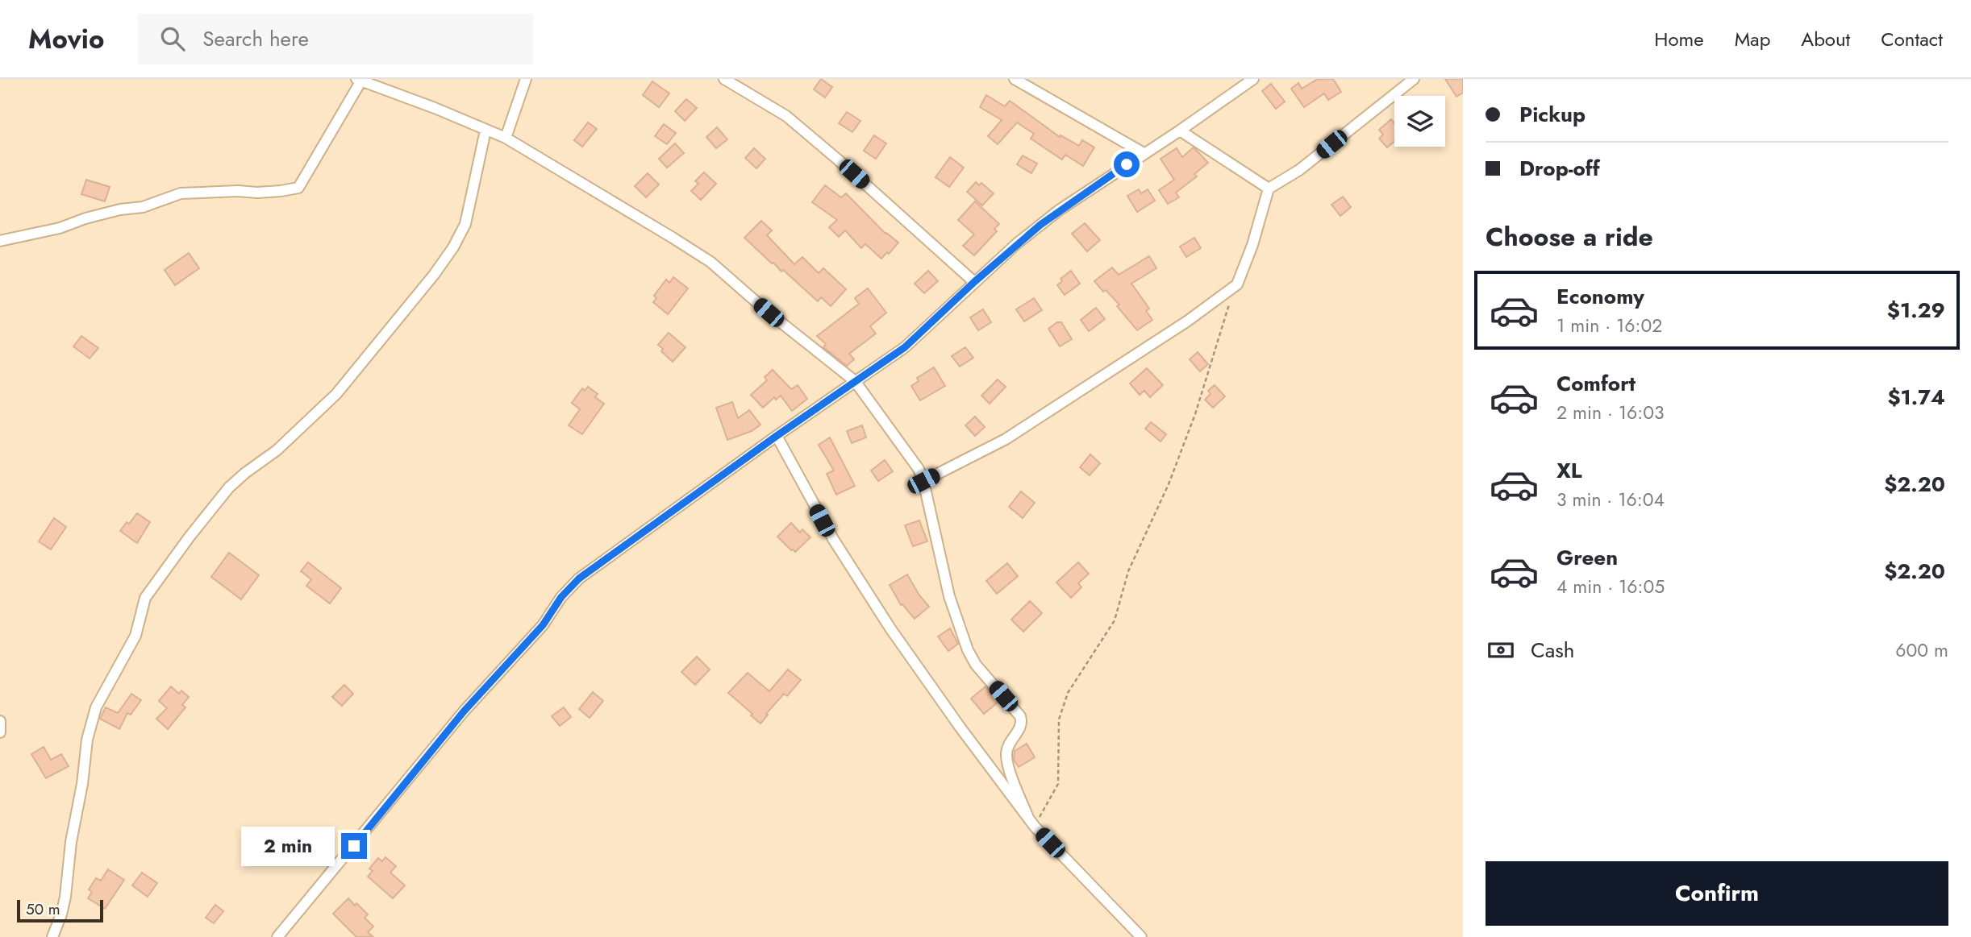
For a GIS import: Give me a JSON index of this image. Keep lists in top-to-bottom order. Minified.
{"scale_bar":"50 m","page":{"header":"Movio","search":"Search here","nav":["Home","Map","About","Contact"],"banner":["Pickup","Drop-off"],"heading":"Choose a ride","list":[{"name":"Economy","note":"1 min · 16:02","value":"$1.29"},{"name":"Comfort","note":"2 min · 16:03","value":"$1.74"},{"name":"XL","note":"3 min · 16:04","value":"$2.20"},{"name":"Green","note":"4 min · 16:05","value":"$2.20"}],"pay":["Cash","600 m"],"bubble":"2 min","buttons":"Confirm","scale":"50 m"}}
